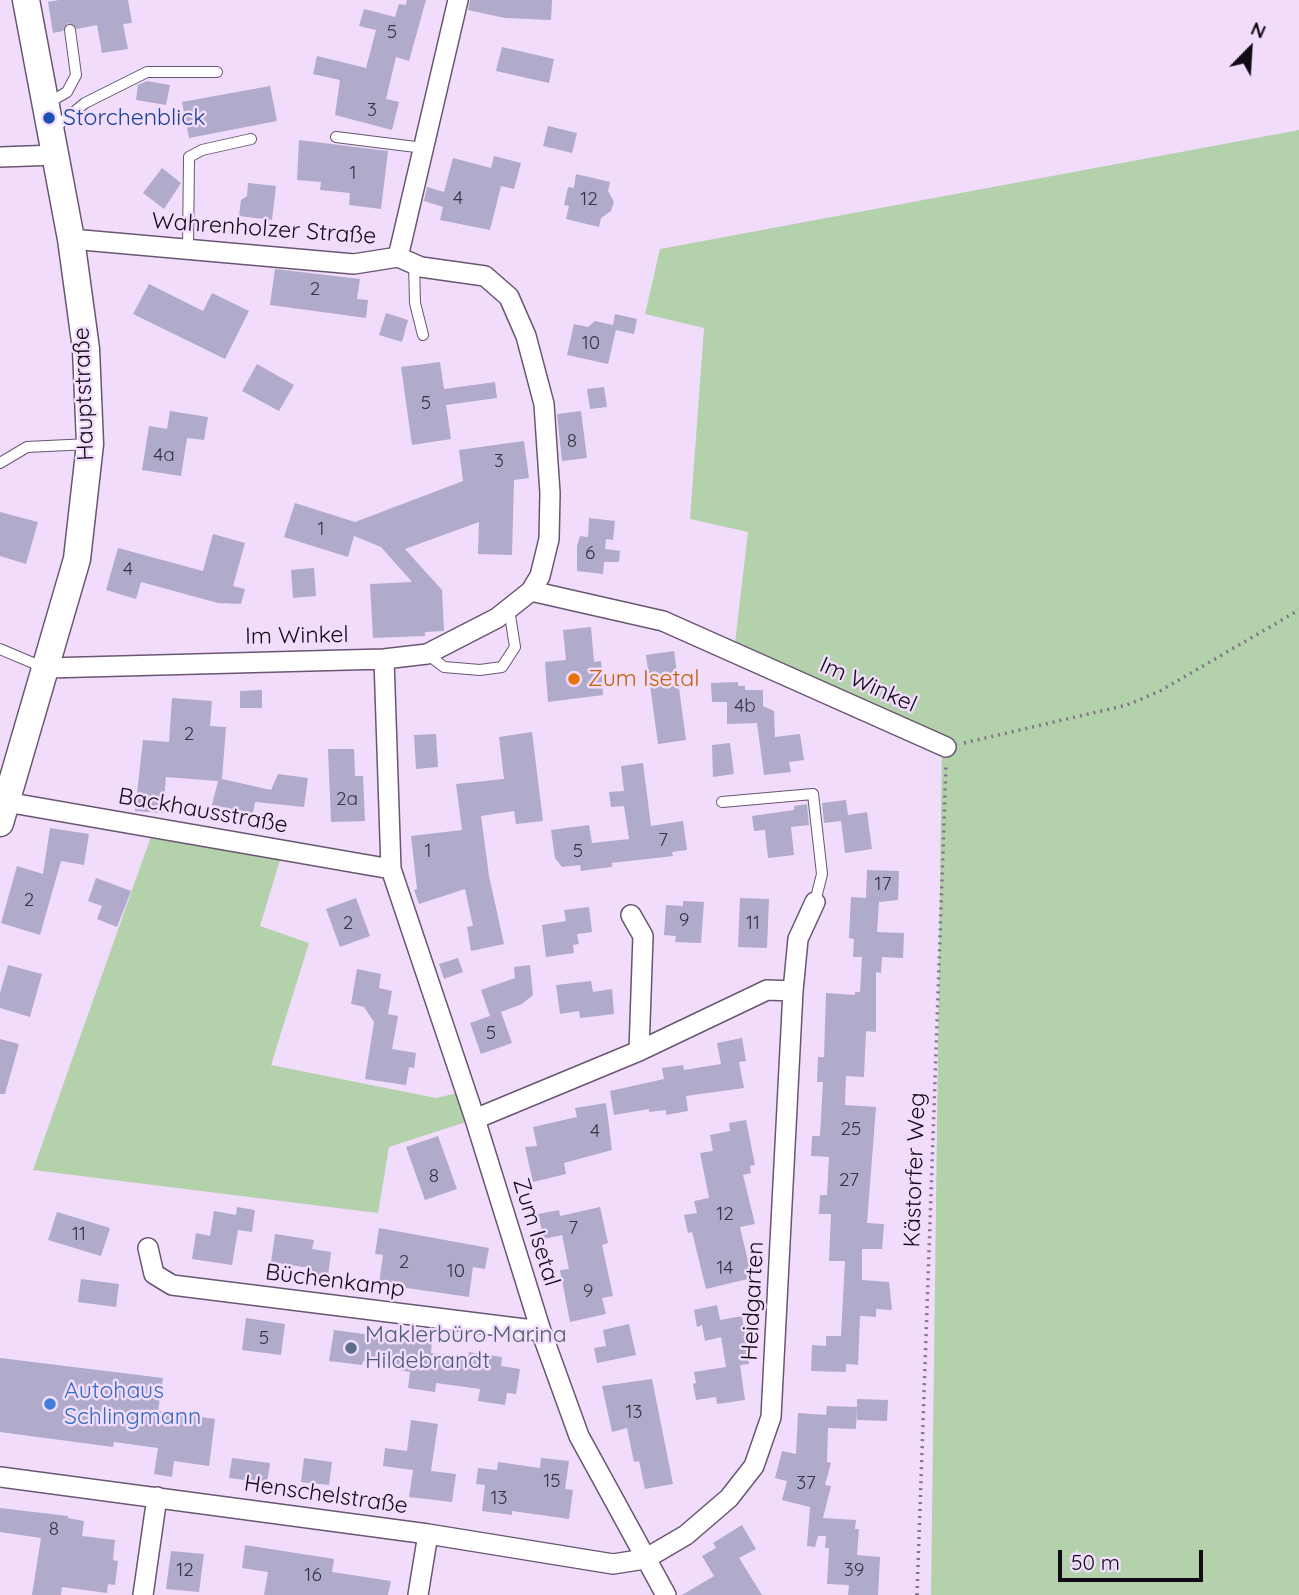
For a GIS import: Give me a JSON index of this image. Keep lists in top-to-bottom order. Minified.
{"streets":{"street":["Wahrenholzer Straße","Hauptstraße","Im Winkel","Backhausstraße","Zum Isetal","Büchenkamp","Heidgarten","Henschelstraße"],"path":["Kästorfer Weg"]},"crossings":[["Wahrenholzer Straße","Hauptstraße"],["Wahrenholzer Straße","Im Winkel"],["Hauptstraße","Im Winkel"],["Hauptstraße","Backhausstraße"],["Im Winkel","Kästorfer Weg"],["Im Winkel","Zum Isetal"],["Backhausstraße","Zum Isetal"],["Zum Isetal","Büchenkamp"],["Zum Isetal","Heidgarten"],["Zum Isetal","Henschelstraße"],["Heidgarten","Henschelstraße"]],"places":["Storchenblick","Zum Isetal","Maklerbüro Marina Hildebrandt","Autohaus Schlingmann"],"house_numbers":["5","3","1","4","12","2","10","5","8","4a","3","1","6","4","4b","2","2a","7","1","5","17","2","9","2","11","5","25","4","8","27","12","7","11","2","14","10","9","5","13","15","37","13","8","12","39","16"],"scale_bar":"50 m","north":"top right"}
